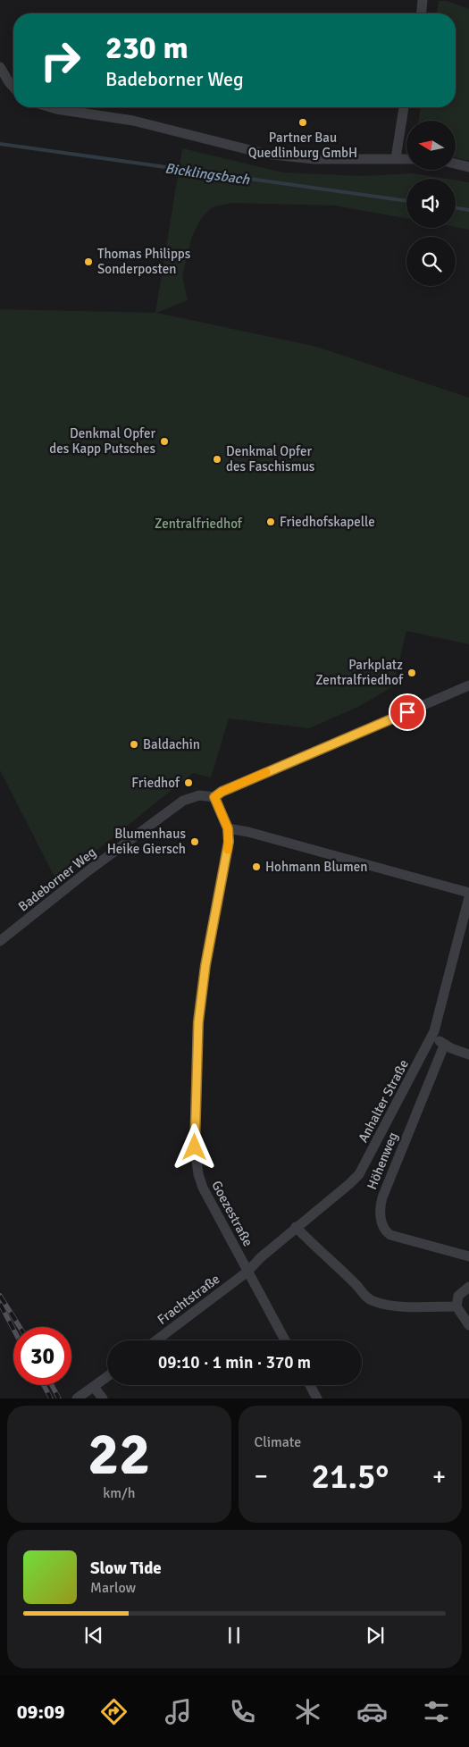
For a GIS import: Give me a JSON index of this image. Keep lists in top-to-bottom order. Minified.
{"streets":{"street":["Badeborner Weg","Anhalter Straße","Höhenweg","Goezestraße","Frachtstraße"]},"crossings":[["Badeborner Weg","Goezestraße"],["Anhalter Straße","Goezestraße"],["Anhalter Straße","Frachtstraße"],["Goezestraße","Frachtstraße"]],"water":["Bicklingsbach"],"parks":["Zentralfriedhof"],"places":["Partner Bau Quedlinburg GmbH","Thomas Philipps Sonderposten","Denkmal Opfer des Kapp Putsches","Denkmal Opfer des Faschismus","Friedhofskapelle","Parkplatz Zentralfriedhof","Baldachin","Friedhof","Blumenhaus Heike Giersch","Hohmann Blumen"],"north":"left","page":{"turn":["230 m","Badeborner Weg"],"limit":"30","trip":"09:10 · 1 min · 370 m","tile":[["22","km/h"],"Climate"],"heat":["−","21.5°","+"],"song":["Slow Tide","Marlow"],"tabs":"09:09"}}
